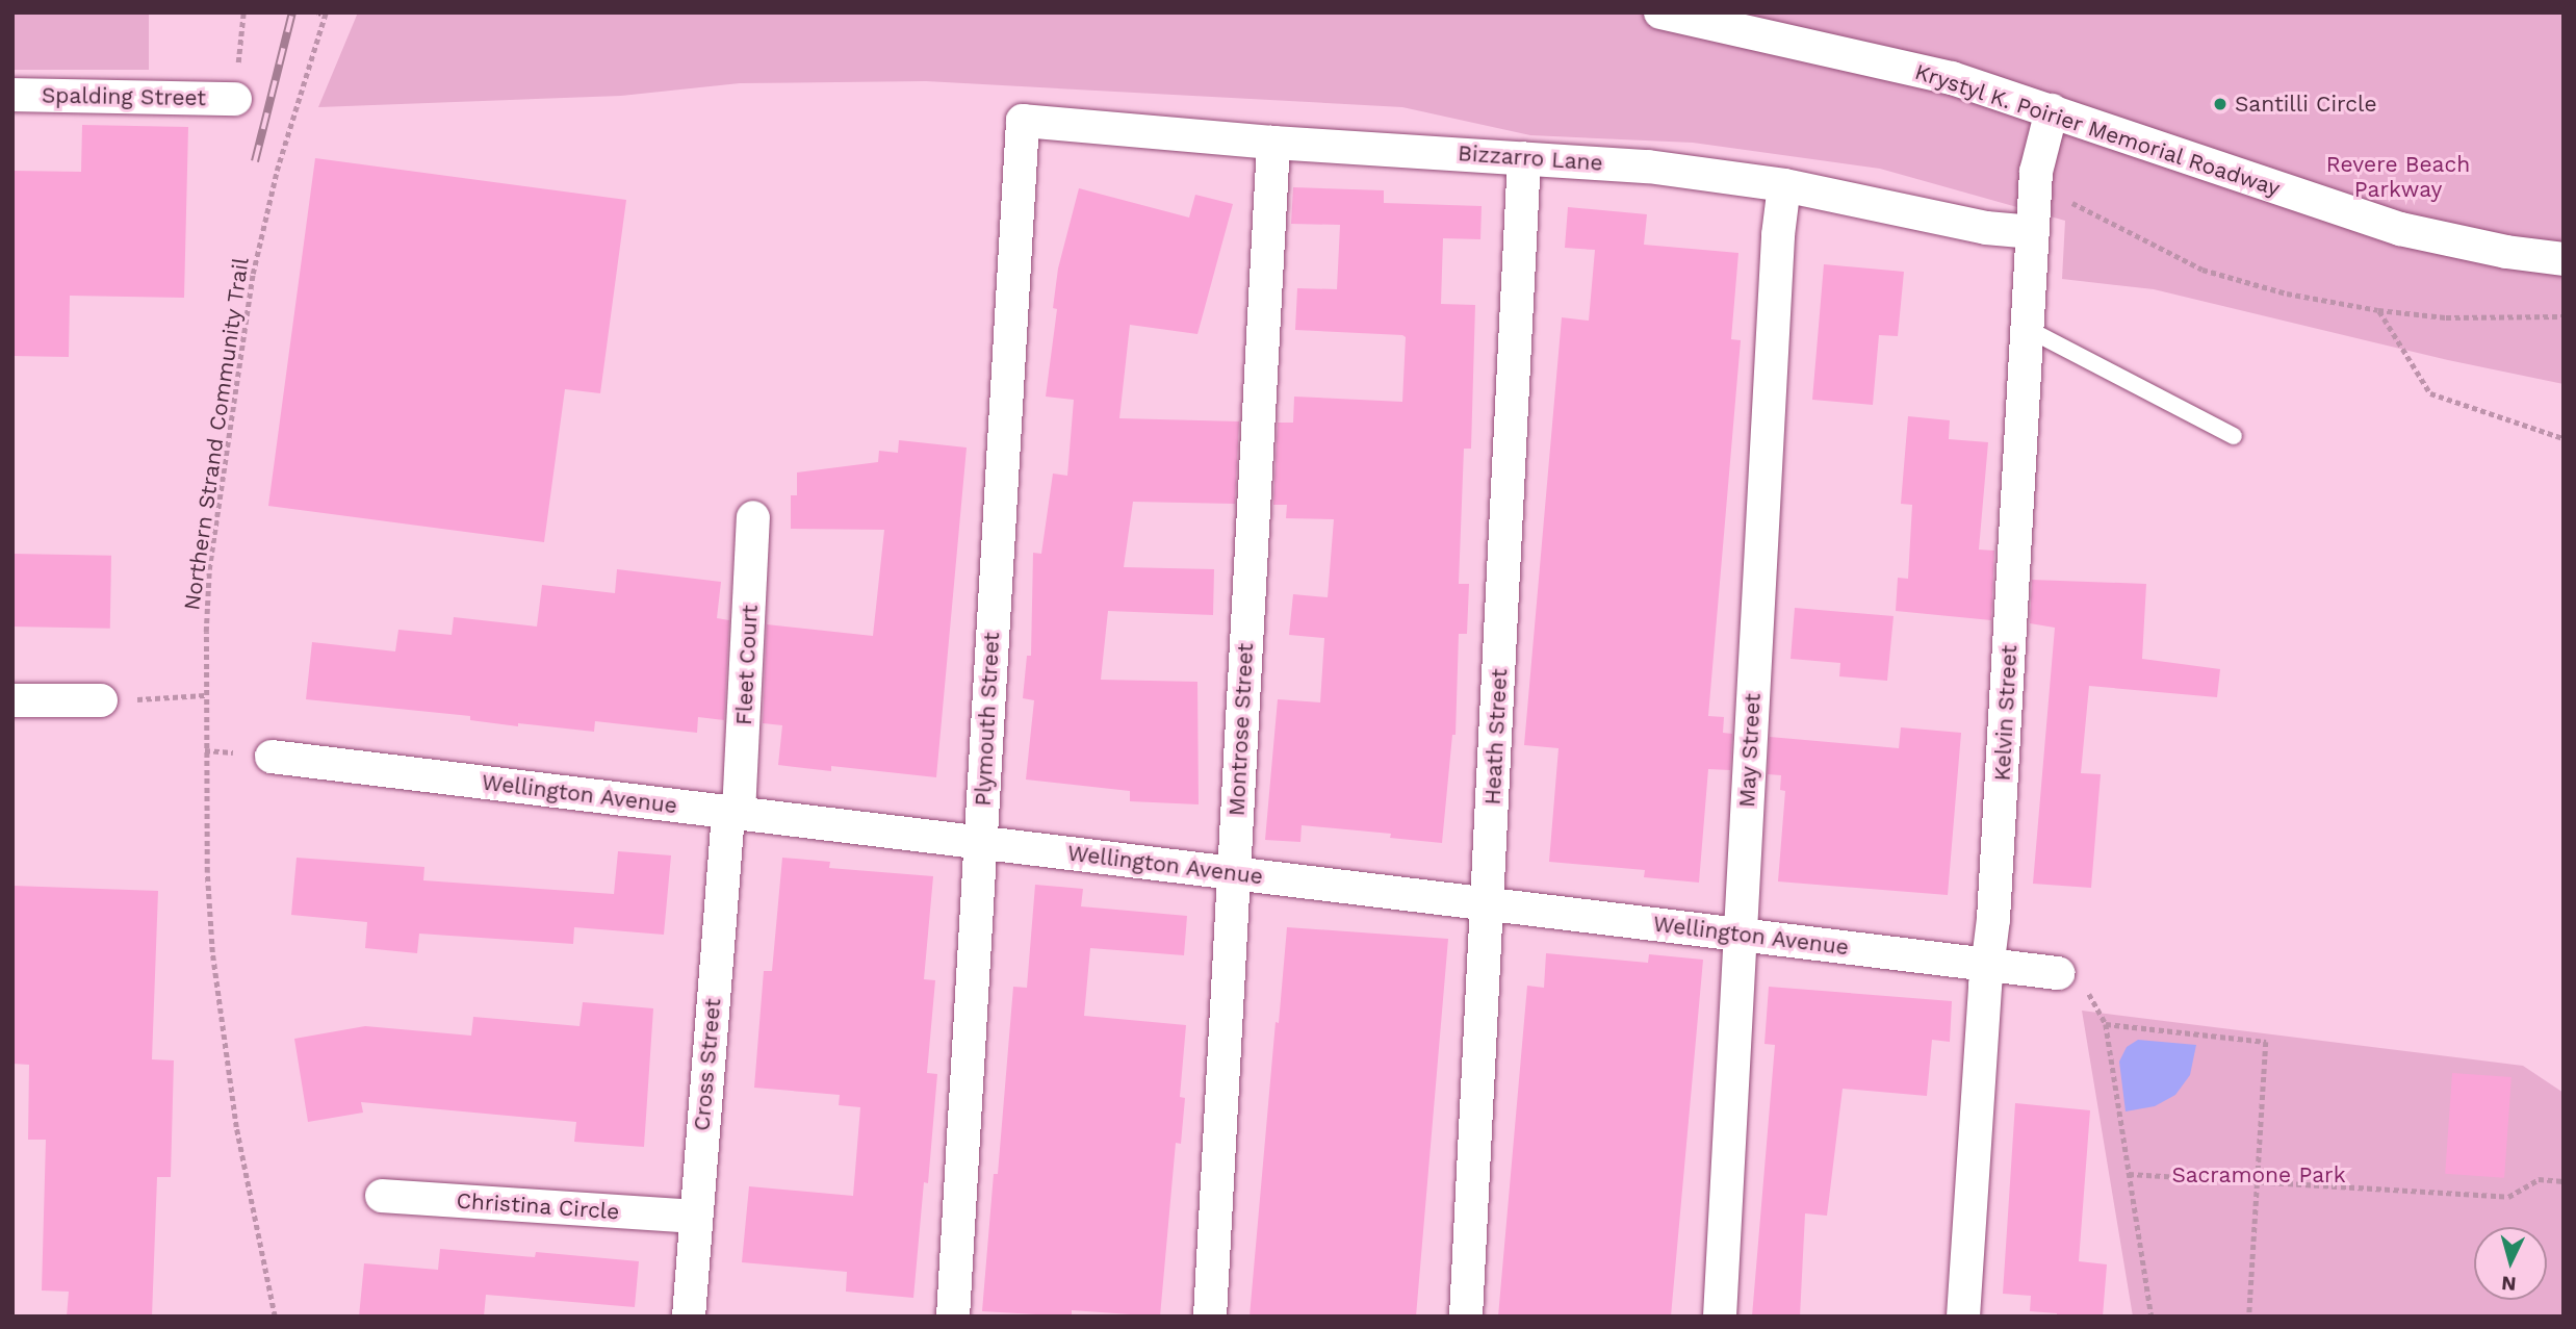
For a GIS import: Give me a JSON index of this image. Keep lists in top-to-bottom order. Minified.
{"streets":{"street":["Spalding Street","Krystyl K. Poirier Memorial Roadway","Bizzarro Lane","Fleet Court","Kelvin Street","Plymouth Street","Montrose Street","Heath Street","May Street","Wellington Avenue","Cross Street","Christina Circle"],"path":["Northern Strand Community Trail"]},"crossings":[["Krystyl K. Poirier Memorial Roadway","Kelvin Street"],["Bizzarro Lane","Kelvin Street"],["Bizzarro Lane","Plymouth Street"],["Bizzarro Lane","Montrose Street"],["Bizzarro Lane","Heath Street"],["Bizzarro Lane","May Street"],["Fleet Court","Wellington Avenue"],["Fleet Court","Cross Street"],["Kelvin Street","Wellington Avenue"],["Plymouth Street","Wellington Avenue"],["Montrose Street","Wellington Avenue"],["Heath Street","Wellington Avenue"],["May Street","Wellington Avenue"],["Wellington Avenue","Cross Street"],["Cross Street","Christina Circle"]],"parks":["Revere Beach Parkway","Sacramone Park"],"places":["Santilli Circle"],"north":"bottom"}
